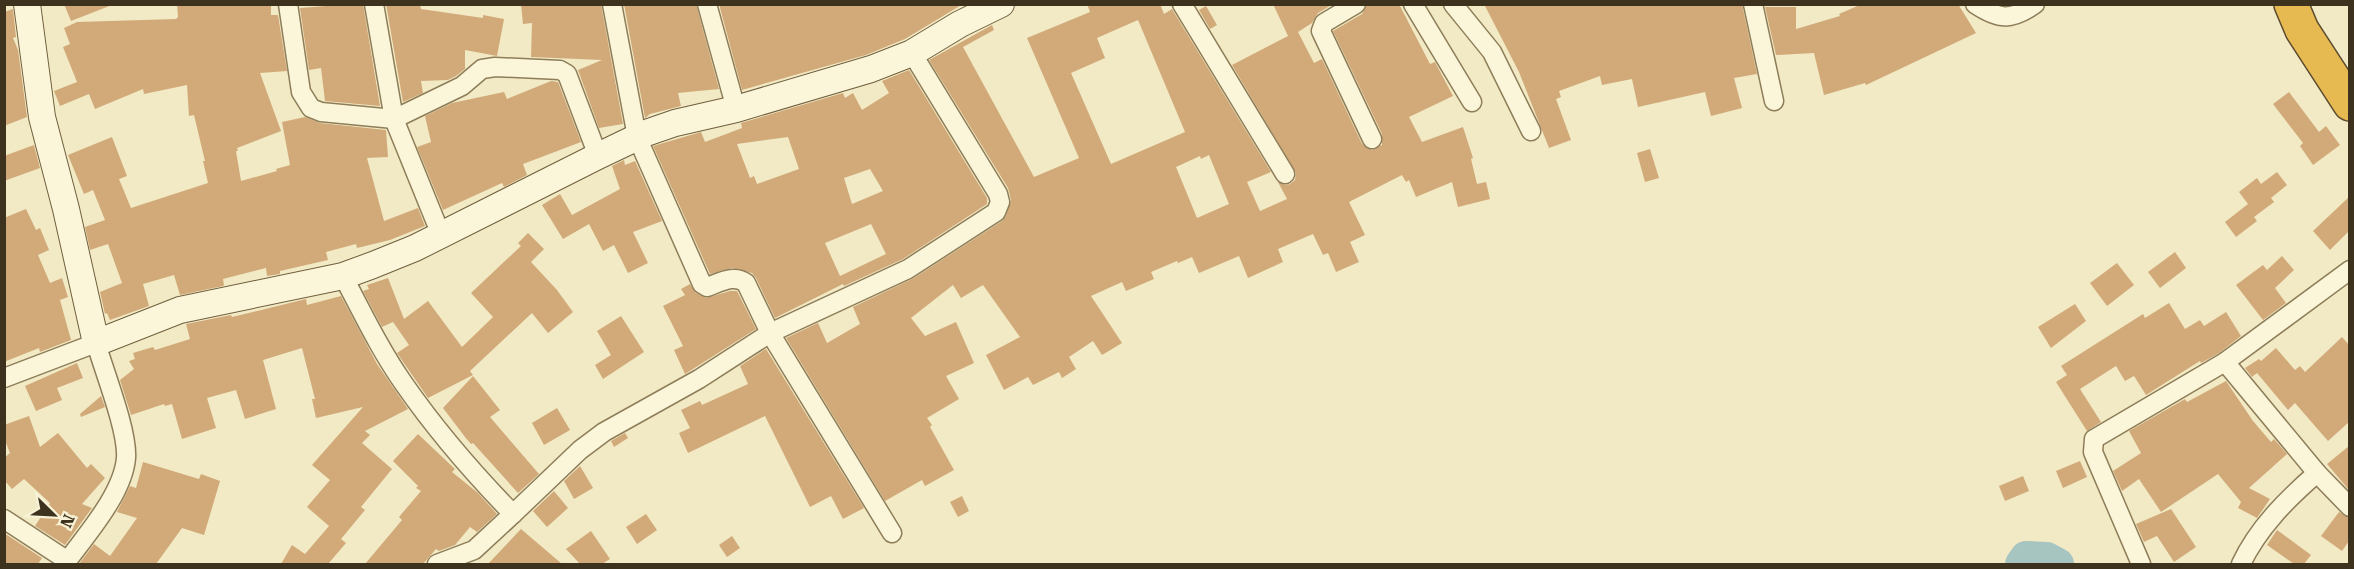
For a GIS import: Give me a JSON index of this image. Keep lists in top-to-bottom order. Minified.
{"north":"bottom right"}
